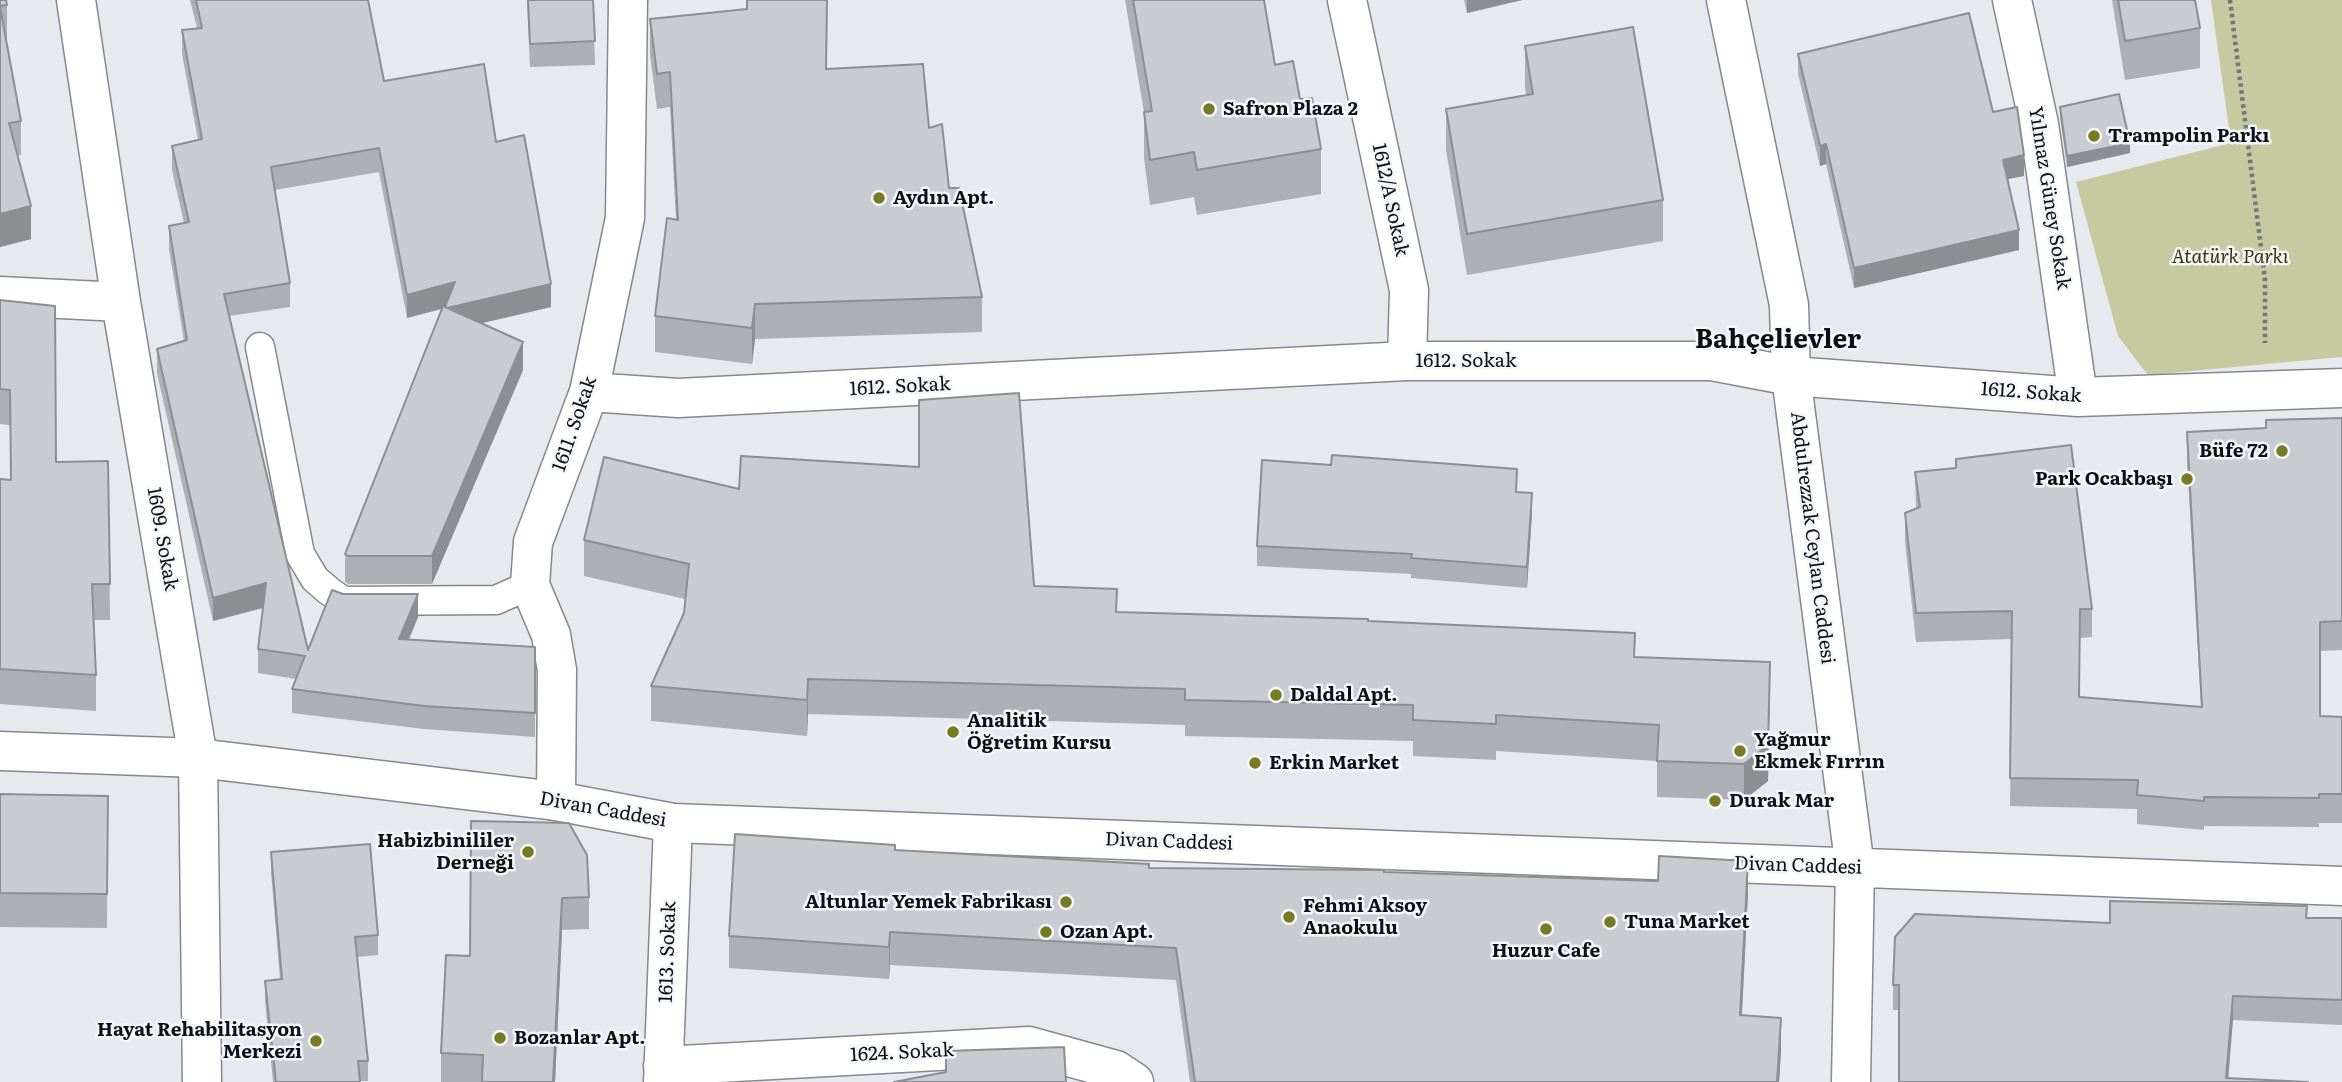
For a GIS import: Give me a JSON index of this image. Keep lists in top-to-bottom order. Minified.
{"streets":{"street":["Yılmaz Güney Sokak","1612/A Sokak","1612. Sokak","1611. Sokak","Abdulrezzak Ceylan Caddesi","1609. Sokak","Divan Caddesi","1613. Sokak","1624. Sokak"]},"crossings":[["Yılmaz Güney Sokak","1612. Sokak"],["1612/A Sokak","1612. Sokak"],["1612. Sokak","1611. Sokak"],["1612. Sokak","Abdulrezzak Ceylan Caddesi"],["1611. Sokak","Divan Caddesi"],["Abdulrezzak Ceylan Caddesi","Divan Caddesi"],["1609. Sokak","Divan Caddesi"],["Divan Caddesi","1613. Sokak"],["1613. Sokak","1624. Sokak"]],"districts":["Bahçelievler"],"parks":["Atatürk Parkı"],"places":["Safron Plaza 2","Trampolin Parkı","Aydın Apt.","Büfe 72","Park Ocakbaşı","Daldal Apt.","Analitik Öğretim Kursu","Yağmur Ekmek Fırrın","Erkin Market","Durak Mar","Habizbinililer Derneği","Altunlar Yemek Fabrikası","Fehmi Aksoy Anaokulu","Tuna Market","Huzur Cafe","Ozan Apt.","Bozanlar Apt.","Hayat Rehabilitasyon Merkezi"]}
